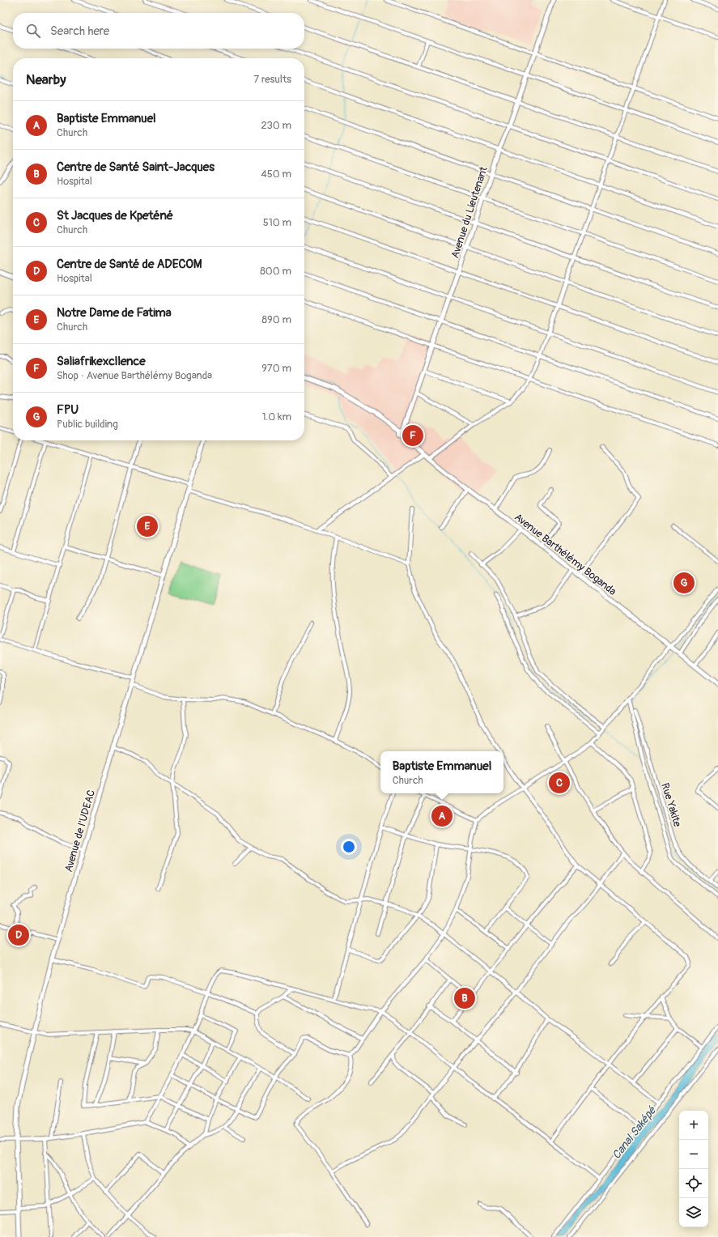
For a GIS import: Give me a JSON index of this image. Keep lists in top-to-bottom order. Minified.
{"streets":{"main road":["Avenue du Lieutenant","Avenue Barthélémy Boganda","Avenue de I'UDEAC"],"street":["Rue Yakite"]},"crossings":[["Avenue du Lieutenant","Avenue Barthélémy Boganda"]],"water":["Canal Saképé"],"page":{"search":"Search here","heading":["Nearby","7 results"],"list":[{"mark":"A","name":"Baptiste Emmanuel","note":"Church","value":"230 m"},{"mark":"B","name":"Centre de Santé Saint-Jacques","note":"Hospital","value":"450 m"},{"mark":"C","name":"St Jacques de Kpeténé","note":"Church","value":"510 m"},{"mark":"D","name":"Centre de Santé de ADECOM","note":"Hospital","value":"800 m"},{"mark":"E","name":"Notre Dame de Fatima","note":"Church","value":"890 m"},{"mark":"F","name":"Saliafrikexcllence","note":"Shop · Avenue Barthélémy Boganda","value":"970 m"},{"mark":"G","name":"FPU","note":"Public building","value":"1.0 km"}],"pins":["F","E","G","C","A","D","B"],"popup":["Baptiste Emmanuel","Church"],"map_buttons":["+","−"]}}
